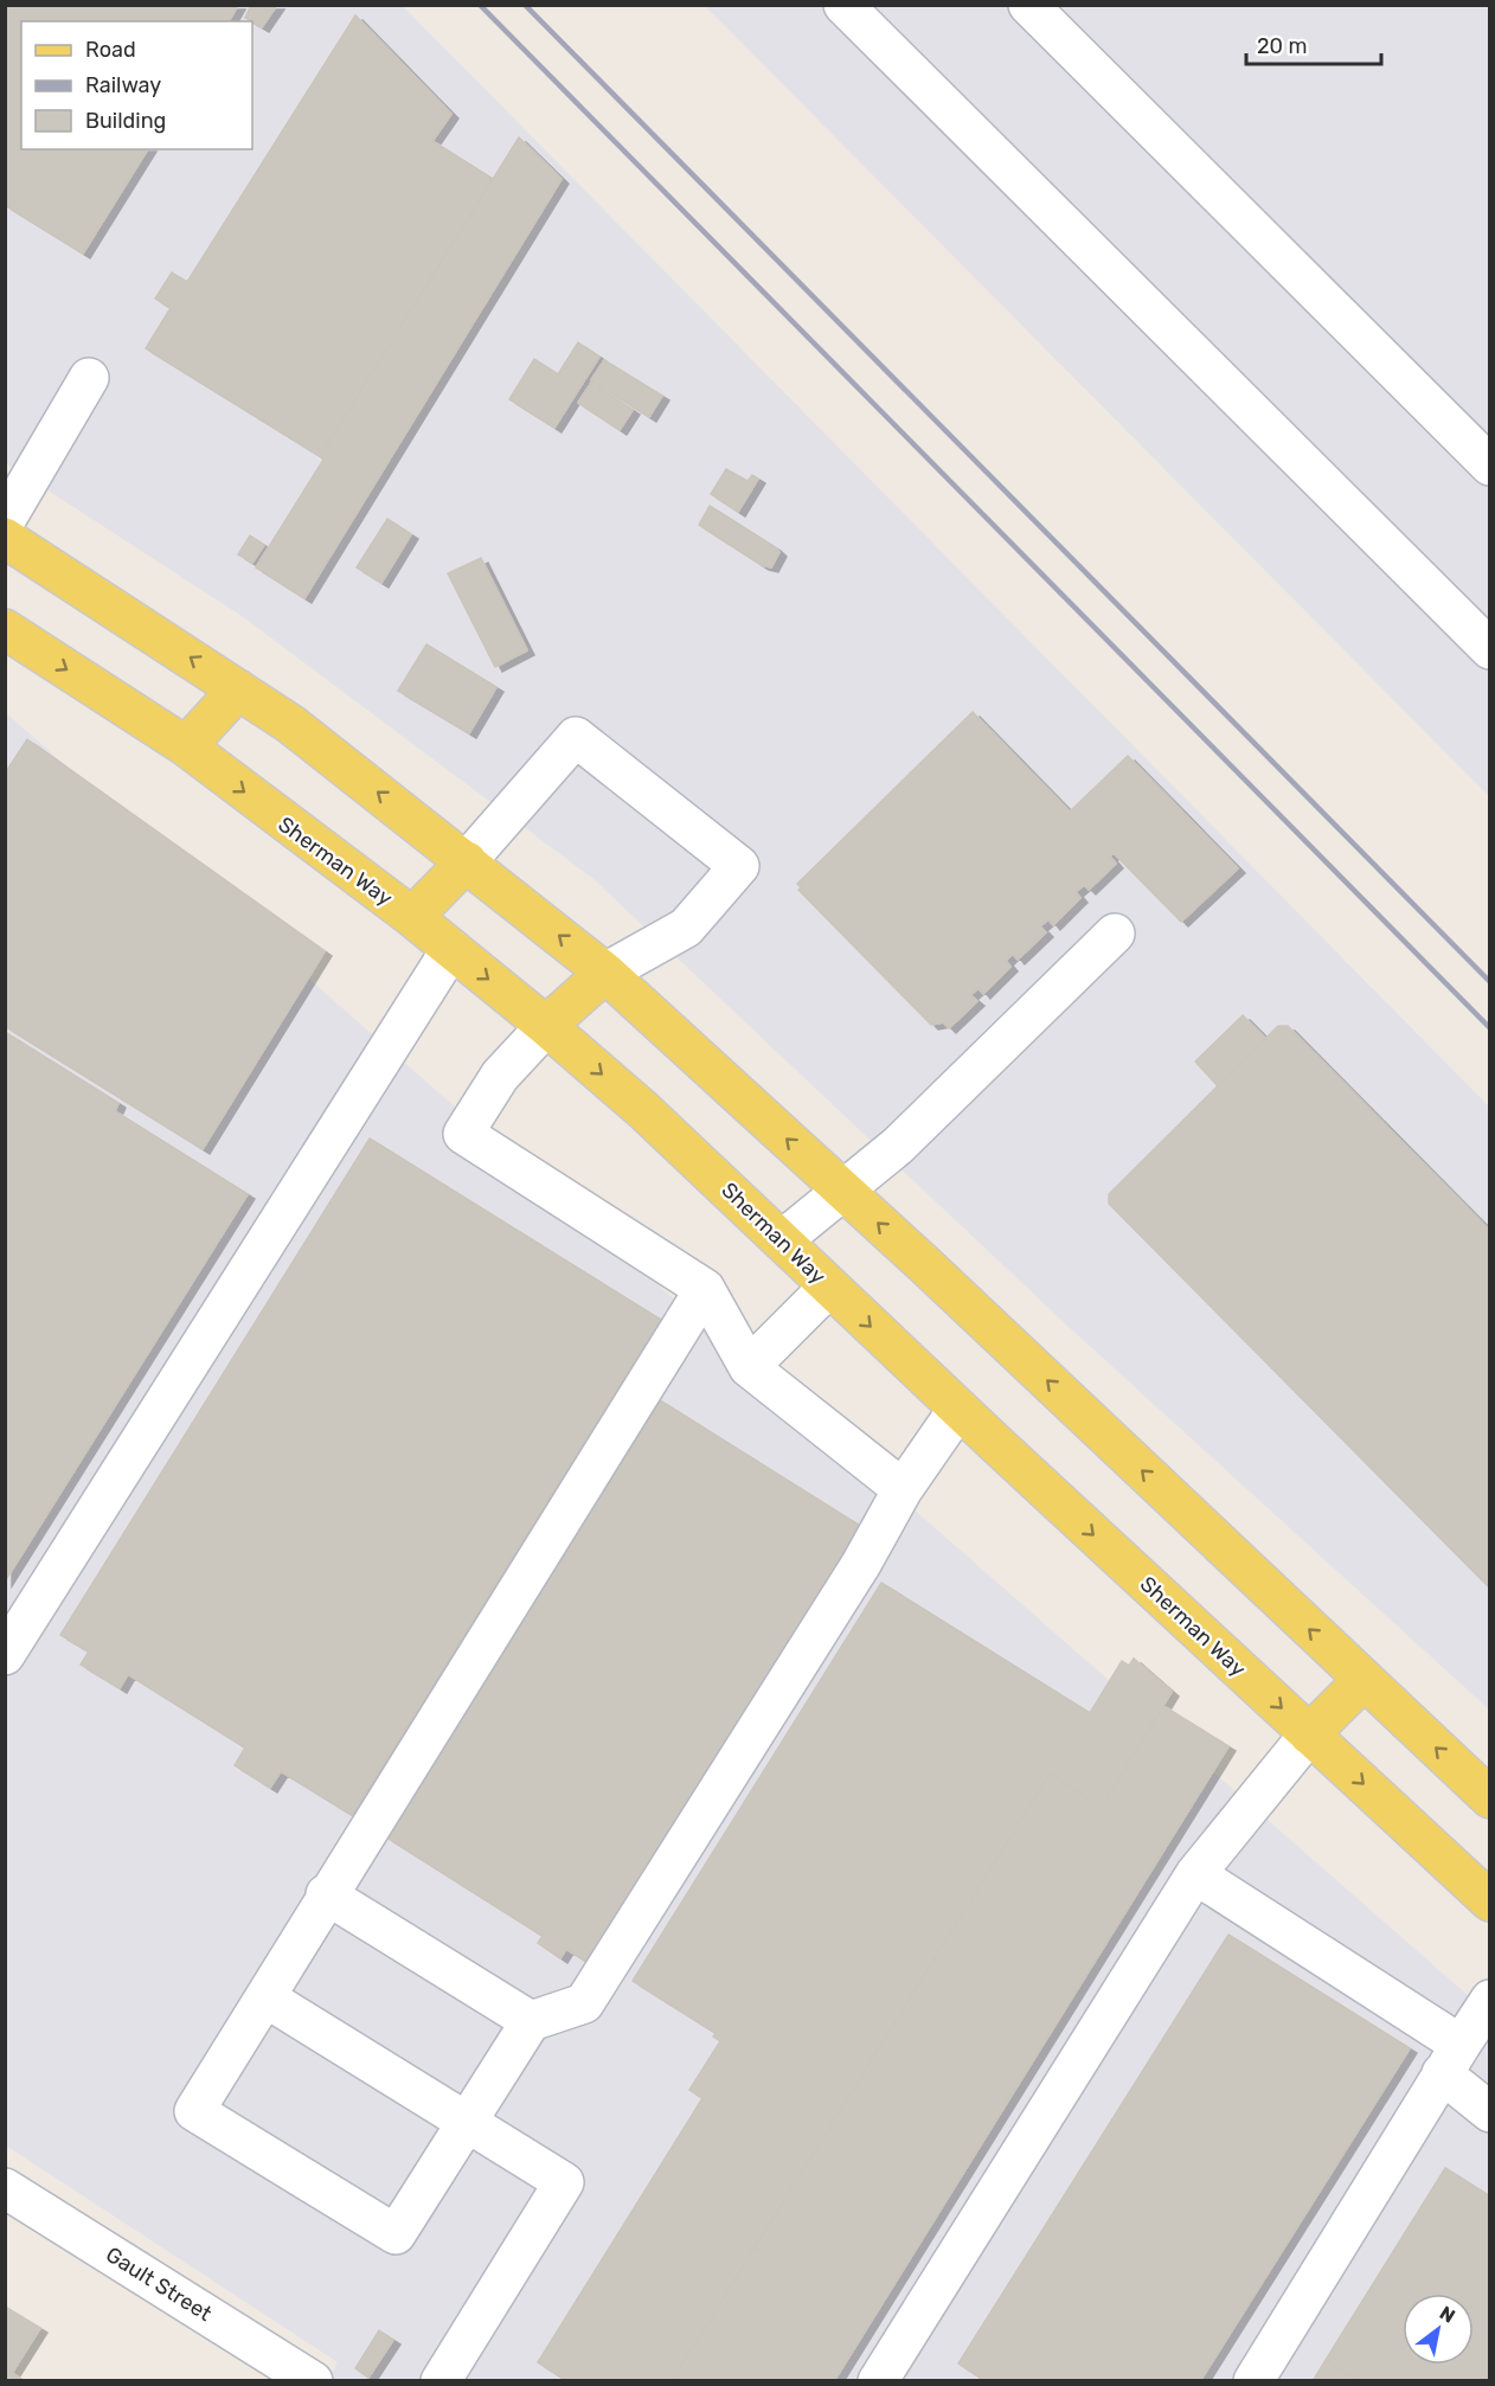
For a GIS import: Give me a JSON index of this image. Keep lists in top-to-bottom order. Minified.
{"streets":{"main road":["Sherman Way"],"street":["Gault Street"]},"legend":["Road","Railway","Building"],"scale_bar":"20 m","north":"top right"}
